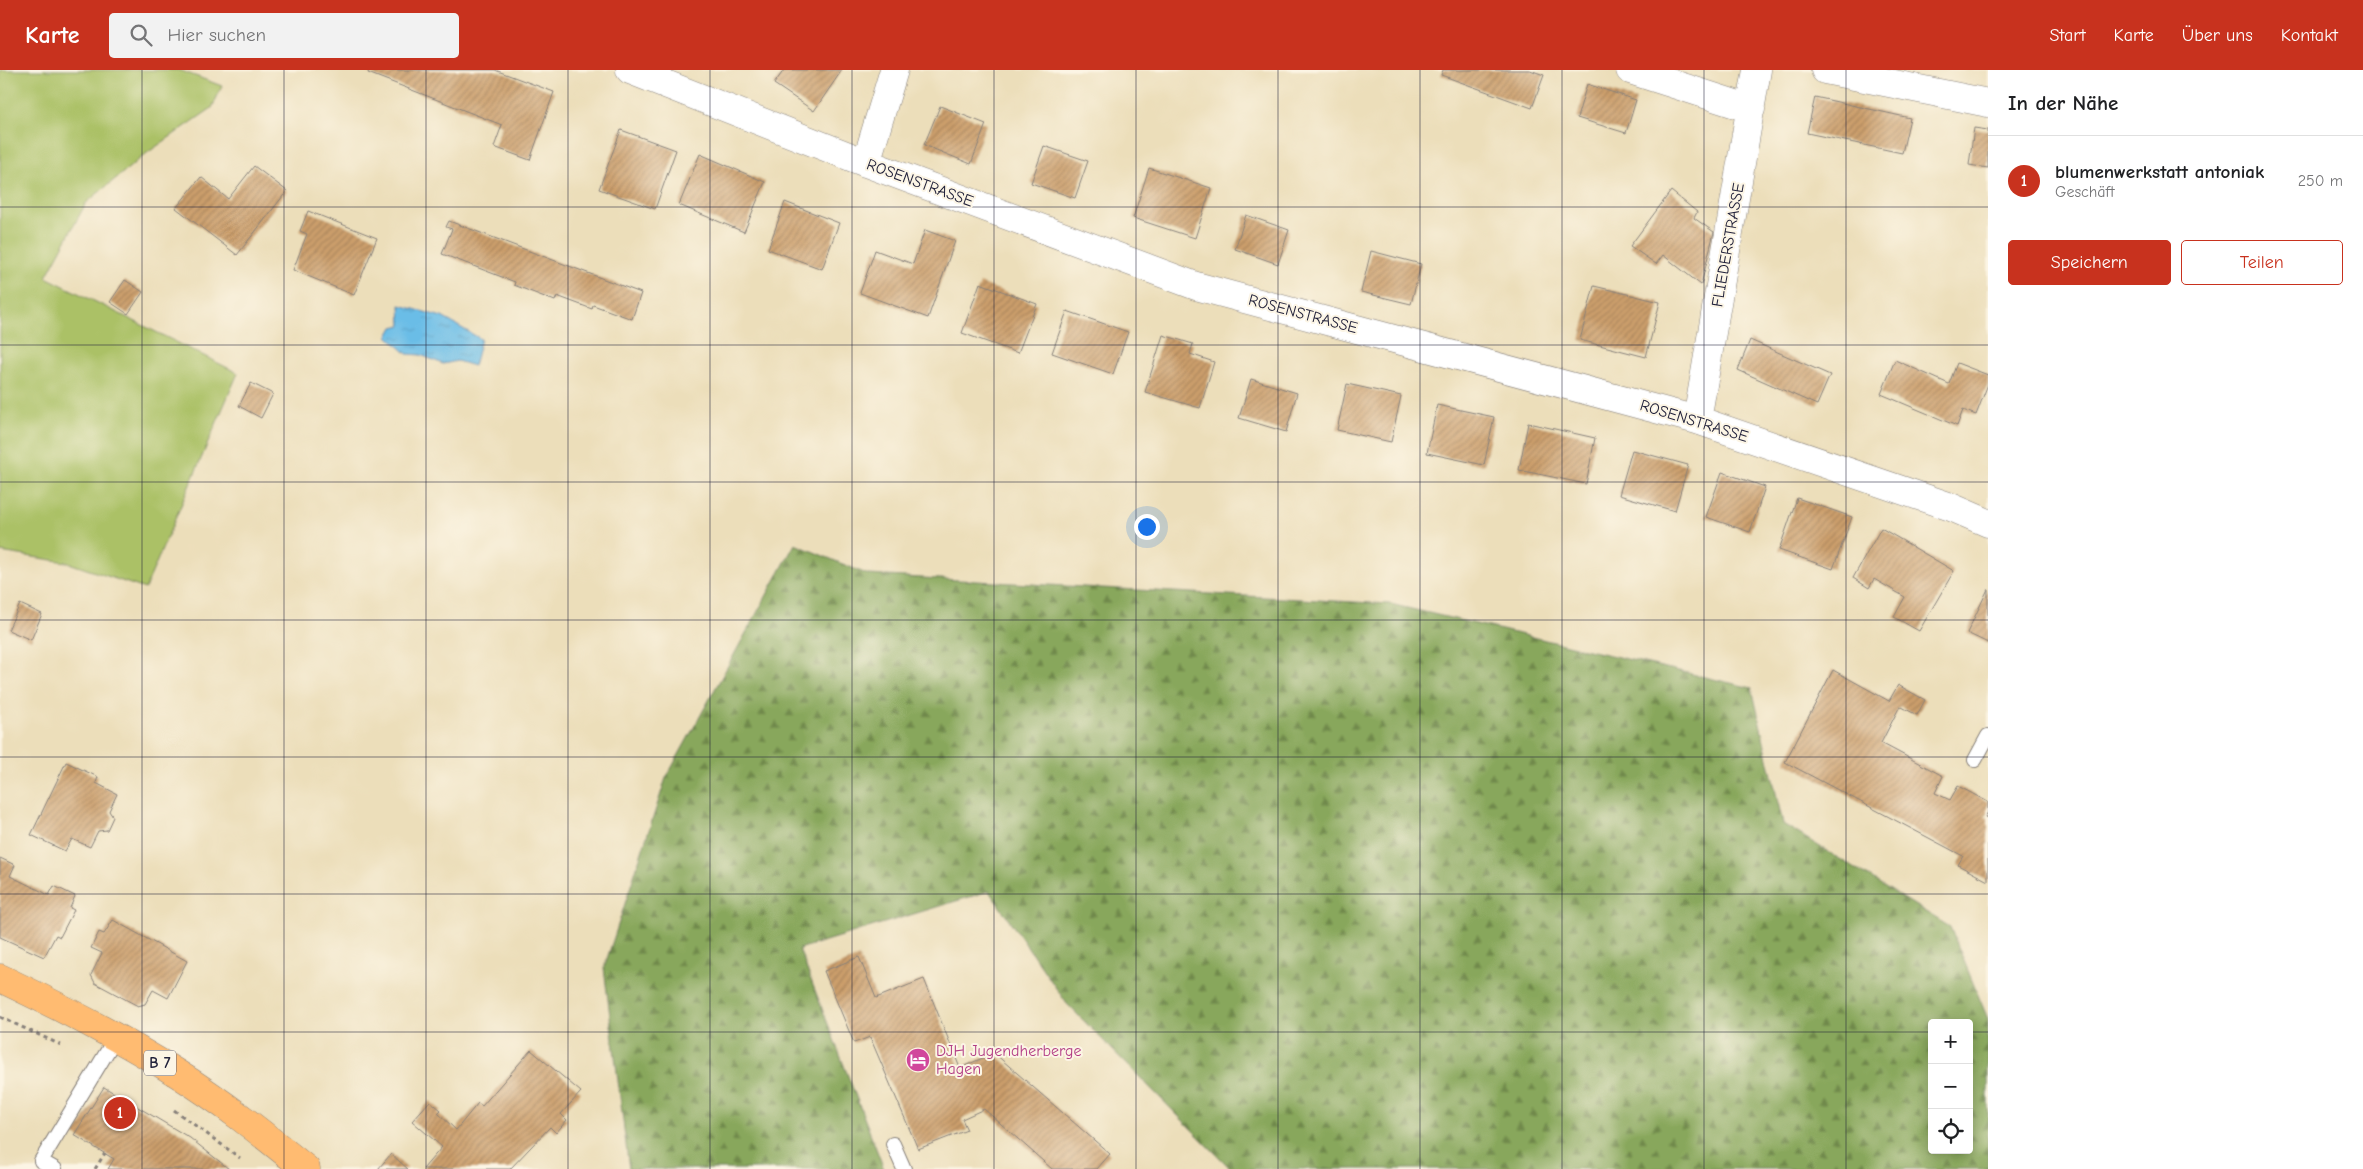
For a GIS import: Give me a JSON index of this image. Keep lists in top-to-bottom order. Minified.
{"streets":{"main road":["B 7"],"street":["ROSENSTRASSE","FLIEDERSTRASSE"]},"crossings":[["ROSENSTRASSE","FLIEDERSTRASSE"]],"places":{"hotel":["DJH Jugendherberge Hagen"]},"page":{"header":"Karte","search":"Hier suchen","nav":["Start","Karte","Über uns","Kontakt"],"heading":"In der Nähe","list":[{"mark":"1","name":"blumenwerkstatt antoniak","note":"Geschäft","value":"250 m"}],"buttons":["Speichern","Teilen"],"map_buttons":["+","−"],"pins":"1"}}
